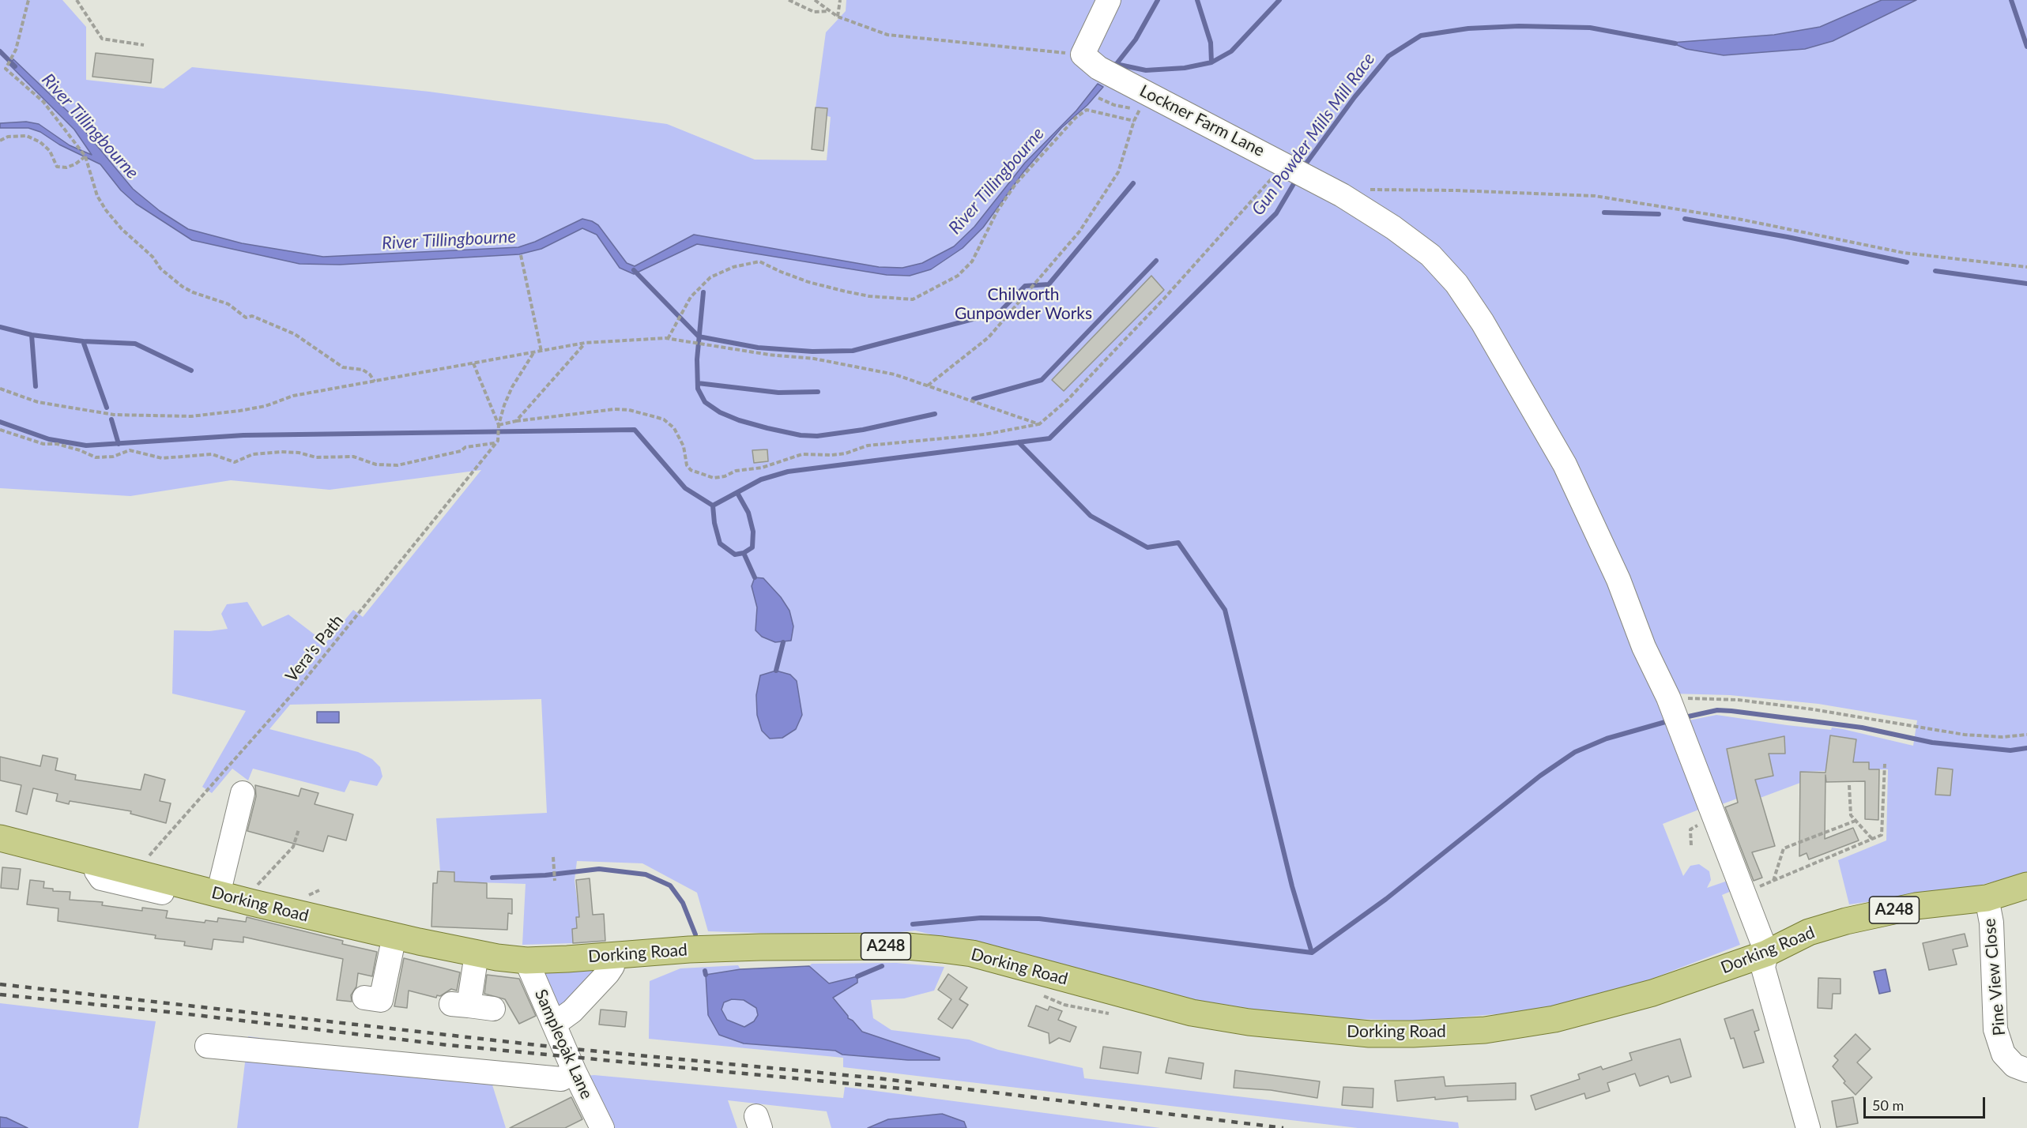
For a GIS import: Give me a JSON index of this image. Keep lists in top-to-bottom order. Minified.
{"streets":{"main road":["Dorking Road","A248"],"street":["Lockner Farm Lane","Pine View Close","Sampleoak Lane"],"path":["Vera's Path"]},"crossings":[["Lockner Farm Lane","Dorking Road"],["Dorking Road","Pine View Close"],["Dorking Road","Sampleoak Lane"]],"water":["River Tillingbourne","Gun Powder Mills Mill Race"],"parks":["Chilworth Gunpowder Works"],"scale_bar":"50 m"}
